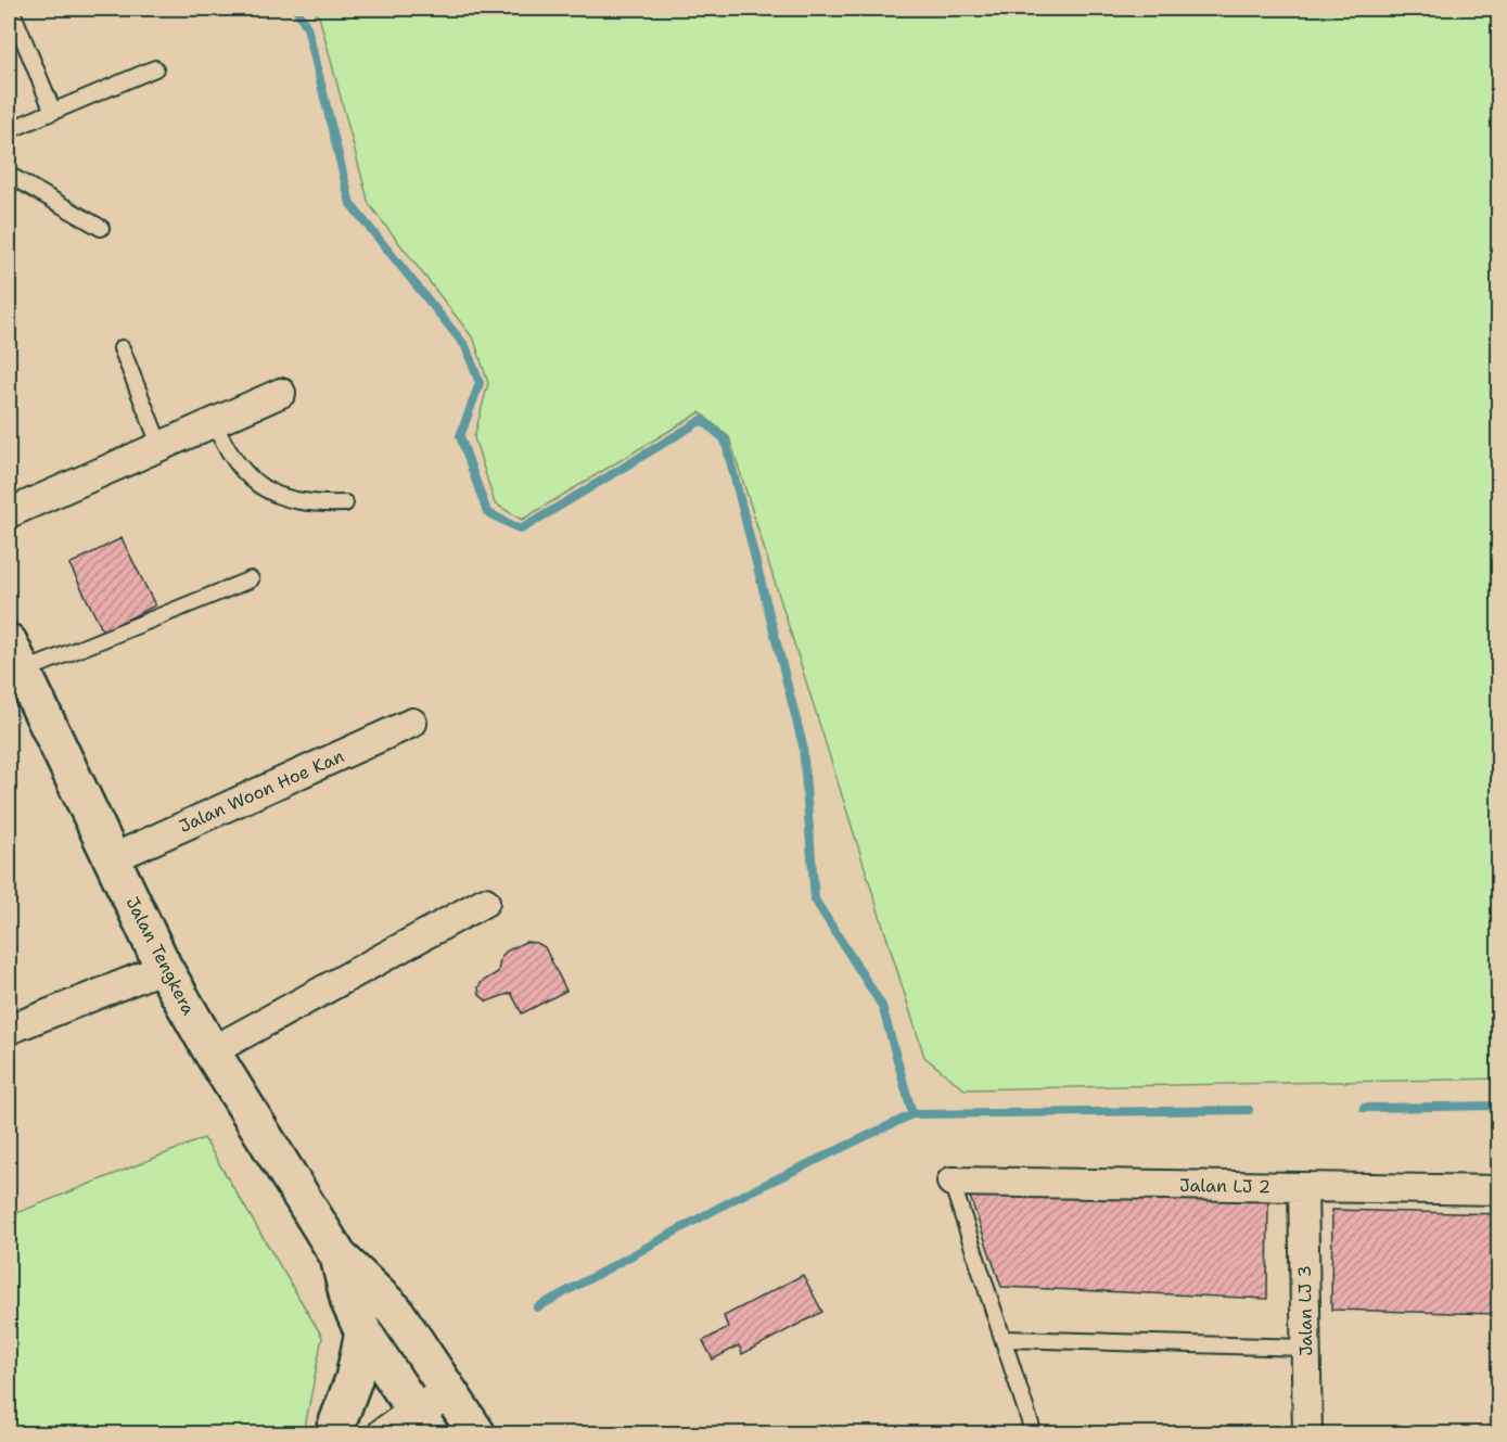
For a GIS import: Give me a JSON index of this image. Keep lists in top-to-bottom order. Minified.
{"streets":{"main road":["Jalan Tengkera"],"street":["Jalan Woon Hoe Kan","Jalan LJ 2","Jalan LJ 3"]},"crossings":[["Jalan Woon Hoe Kan","Jalan Tengkera"],["Jalan LJ 2","Jalan LJ 3"]]}
